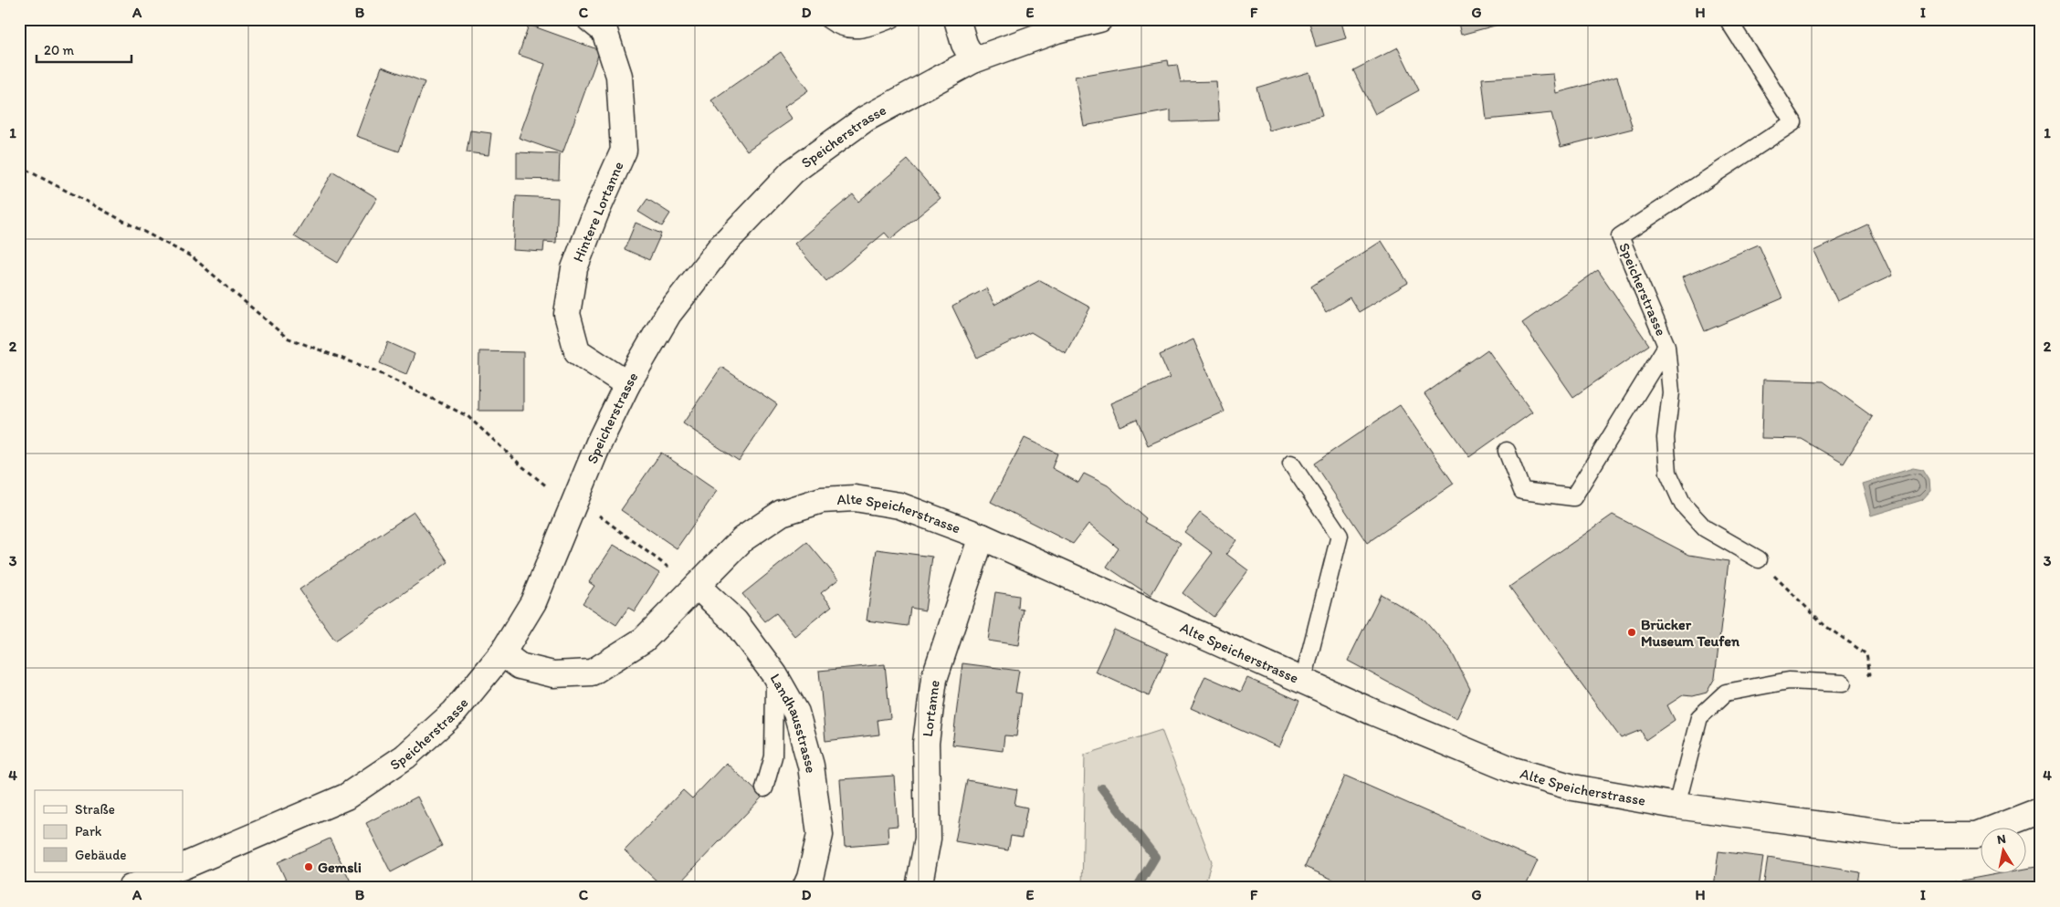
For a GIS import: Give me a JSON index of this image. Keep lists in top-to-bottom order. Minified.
{"streets":{"street":["Speicherstrasse","Hintere Lortanne","Alte Speicherstrasse","Lortanne","Landhausstrasse"]},"crossings":[["Speicherstrasse","Hintere Lortanne"],["Speicherstrasse","Alte Speicherstrasse"],["Alte Speicherstrasse","Lortanne"],["Alte Speicherstrasse","Landhausstrasse"]],"places":["Brücker Museum Teufen","Gemsli"],"legend":["Straße","Park","Gebäude"],"scale_bar":"20 m","north":"top","grid":{"columns":["A","B","C","D","E","F","G","H","I"],"rows":["1","2","3","4"]}}
